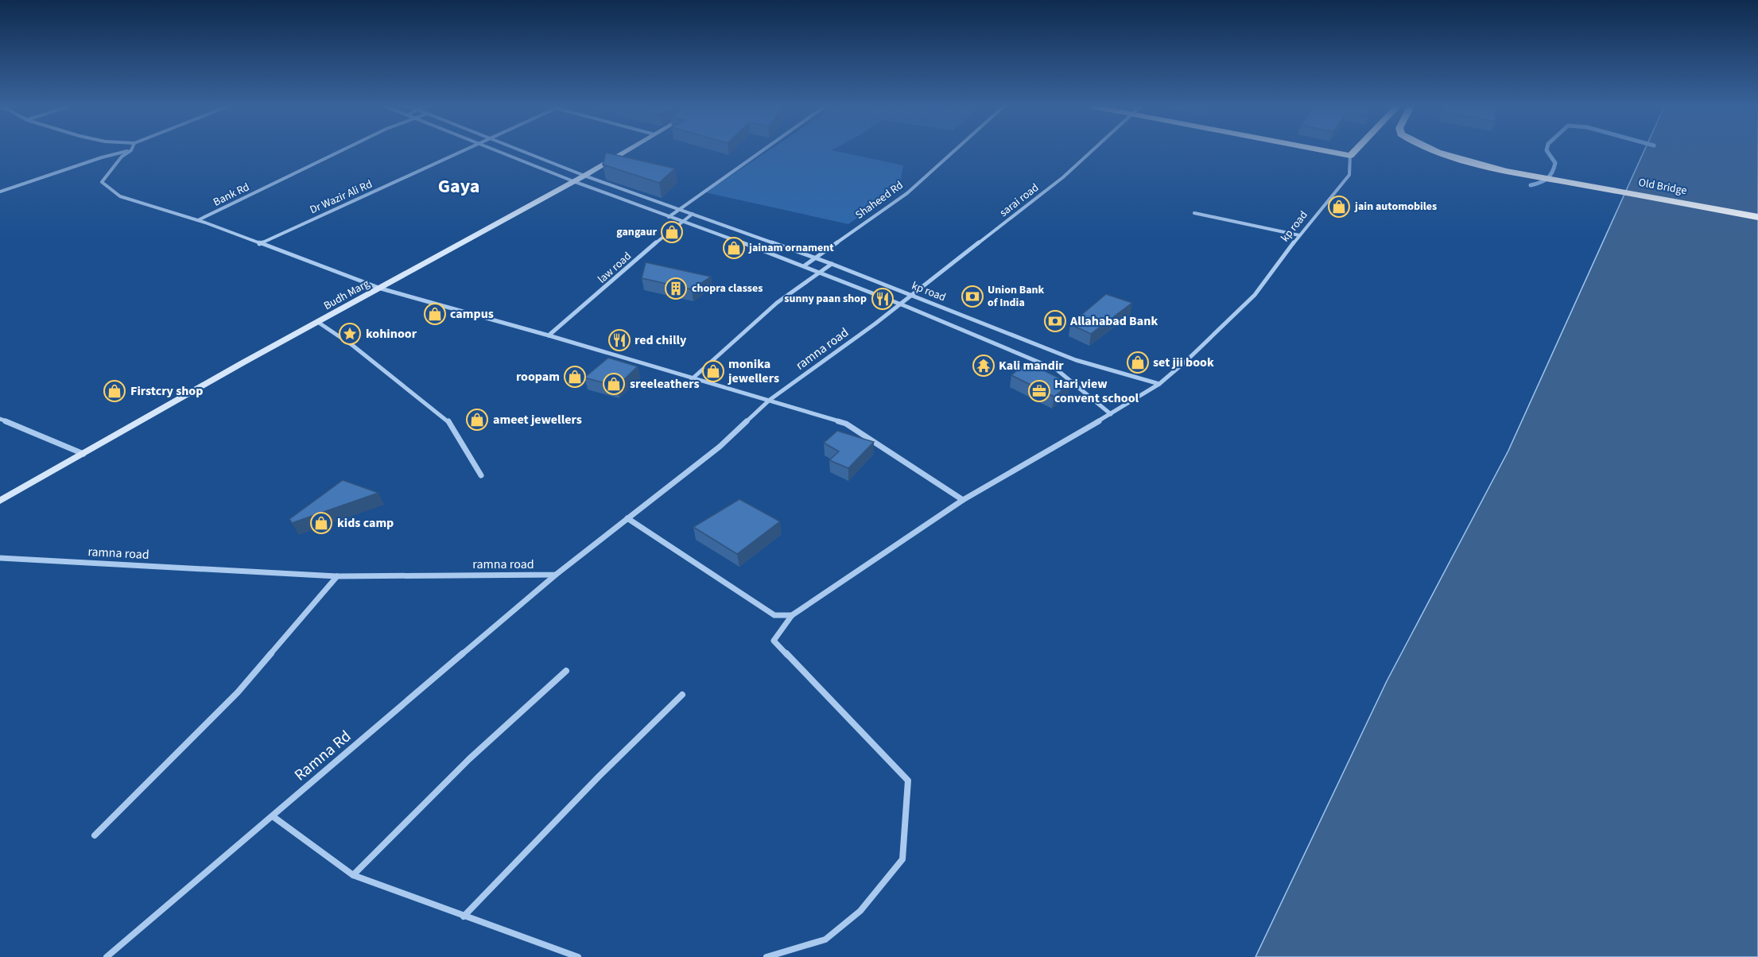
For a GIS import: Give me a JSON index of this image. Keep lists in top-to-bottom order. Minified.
{"streets":{"highway":["Old Bridge"],"street":["Bank Rd","Dr Wazir Ali Rd","Shaheed Rd","sarai road","kp road","law road","Budh Marg","ramna road","Ramna Rd"]},"crossings":[["Shaheed Rd","kp road"],["sarai road","kp road"],["sarai road","ramna road"],["kp road","law road"],["kp road","Budh Marg"],["kp road","ramna road"],["ramna road","Ramna Rd"]],"districts":["Gaya"],"places":{"shop":["jain automobiles","gangaur","jainam ornament","campus","set jii book","monika jewellers","roopam","sreeleathers","Firstcry shop","ameet jewellers","kids camp"],"building":["chopra classes"],"bank":["Union Bank of India","Allahabad Bank"],"restaurant":["sunny paan shop","red chilly"],"place":["kohinoor"],"temple":["Kali mandir"],"office":["Hari view convent school"]}}
